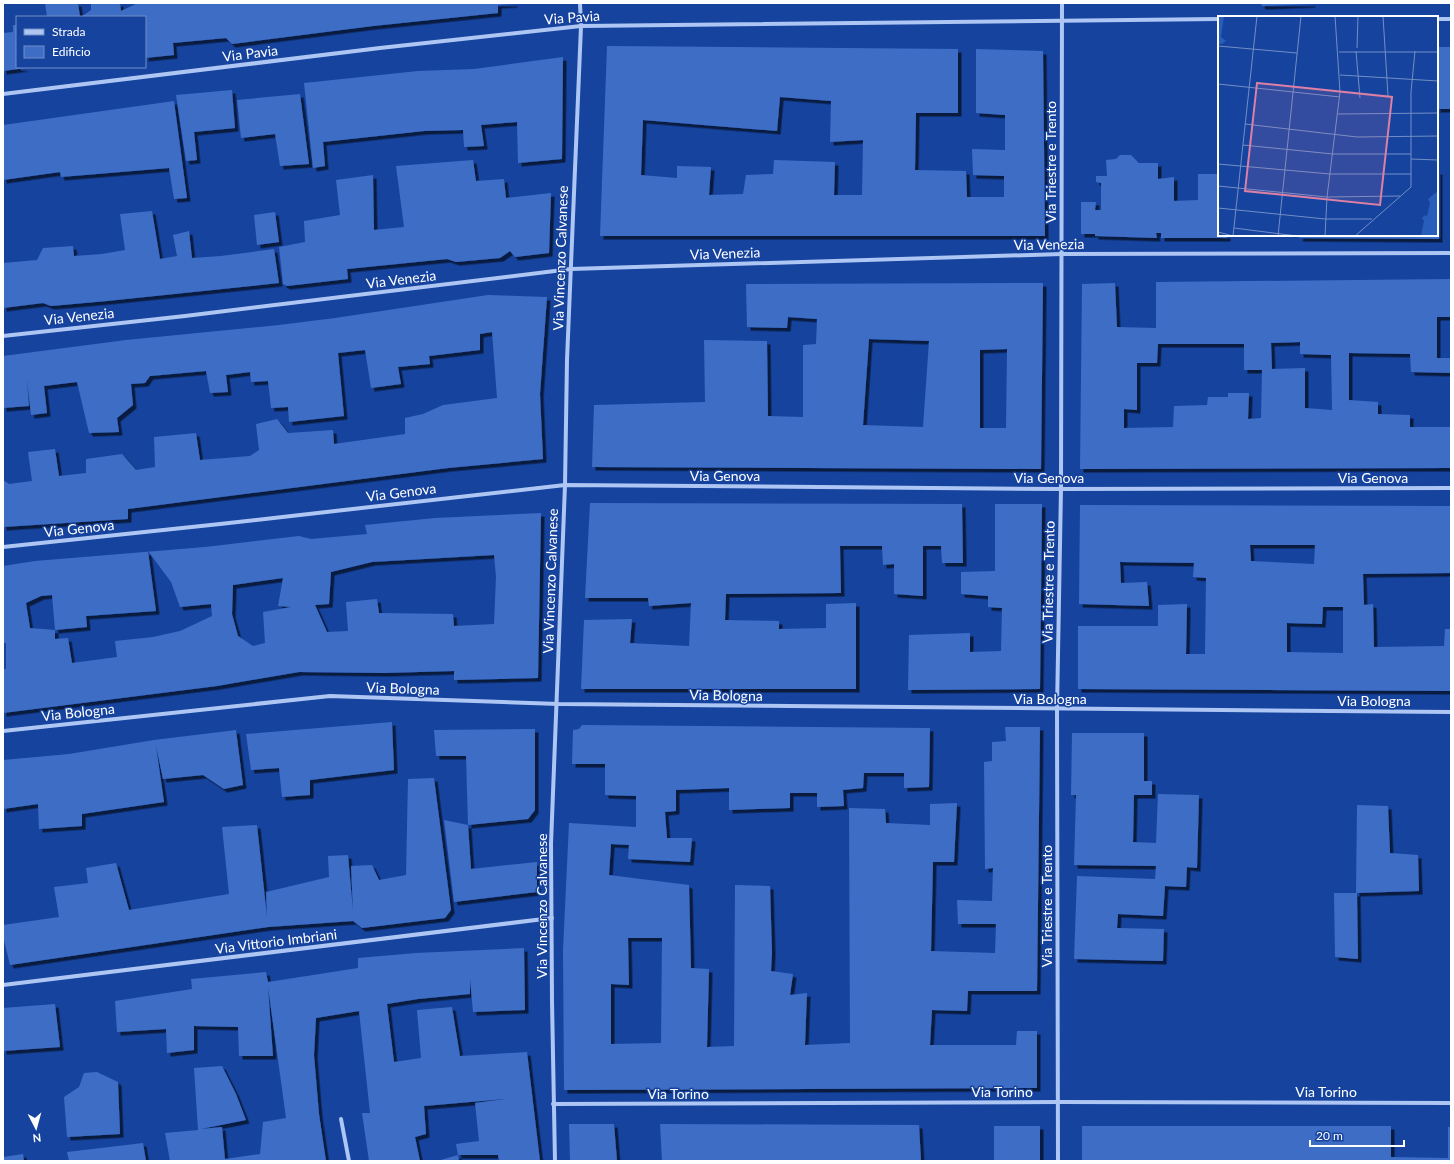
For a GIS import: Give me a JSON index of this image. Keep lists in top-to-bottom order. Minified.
{"streets":{"street":["Via Pavia","Via Triestre e Trento","Via Venezia","Via Vincenzo Calvanese","Via Genova","Via Bologna","Via Vittorio Imbriani","Via Torino"]},"crossings":[["Via Pavia","Via Triestre e Trento"],["Via Pavia","Via Vincenzo Calvanese"],["Via Triestre e Trento","Via Venezia"],["Via Triestre e Trento","Via Genova"],["Via Triestre e Trento","Via Bologna"],["Via Triestre e Trento","Via Torino"],["Via Venezia","Via Vincenzo Calvanese"],["Via Vincenzo Calvanese","Via Genova"],["Via Vincenzo Calvanese","Via Bologna"],["Via Vincenzo Calvanese","Via Vittorio Imbriani"],["Via Vincenzo Calvanese","Via Torino"]],"legend":["Strada","Edificio"],"scale_bar":"20 m","north":"bottom"}
